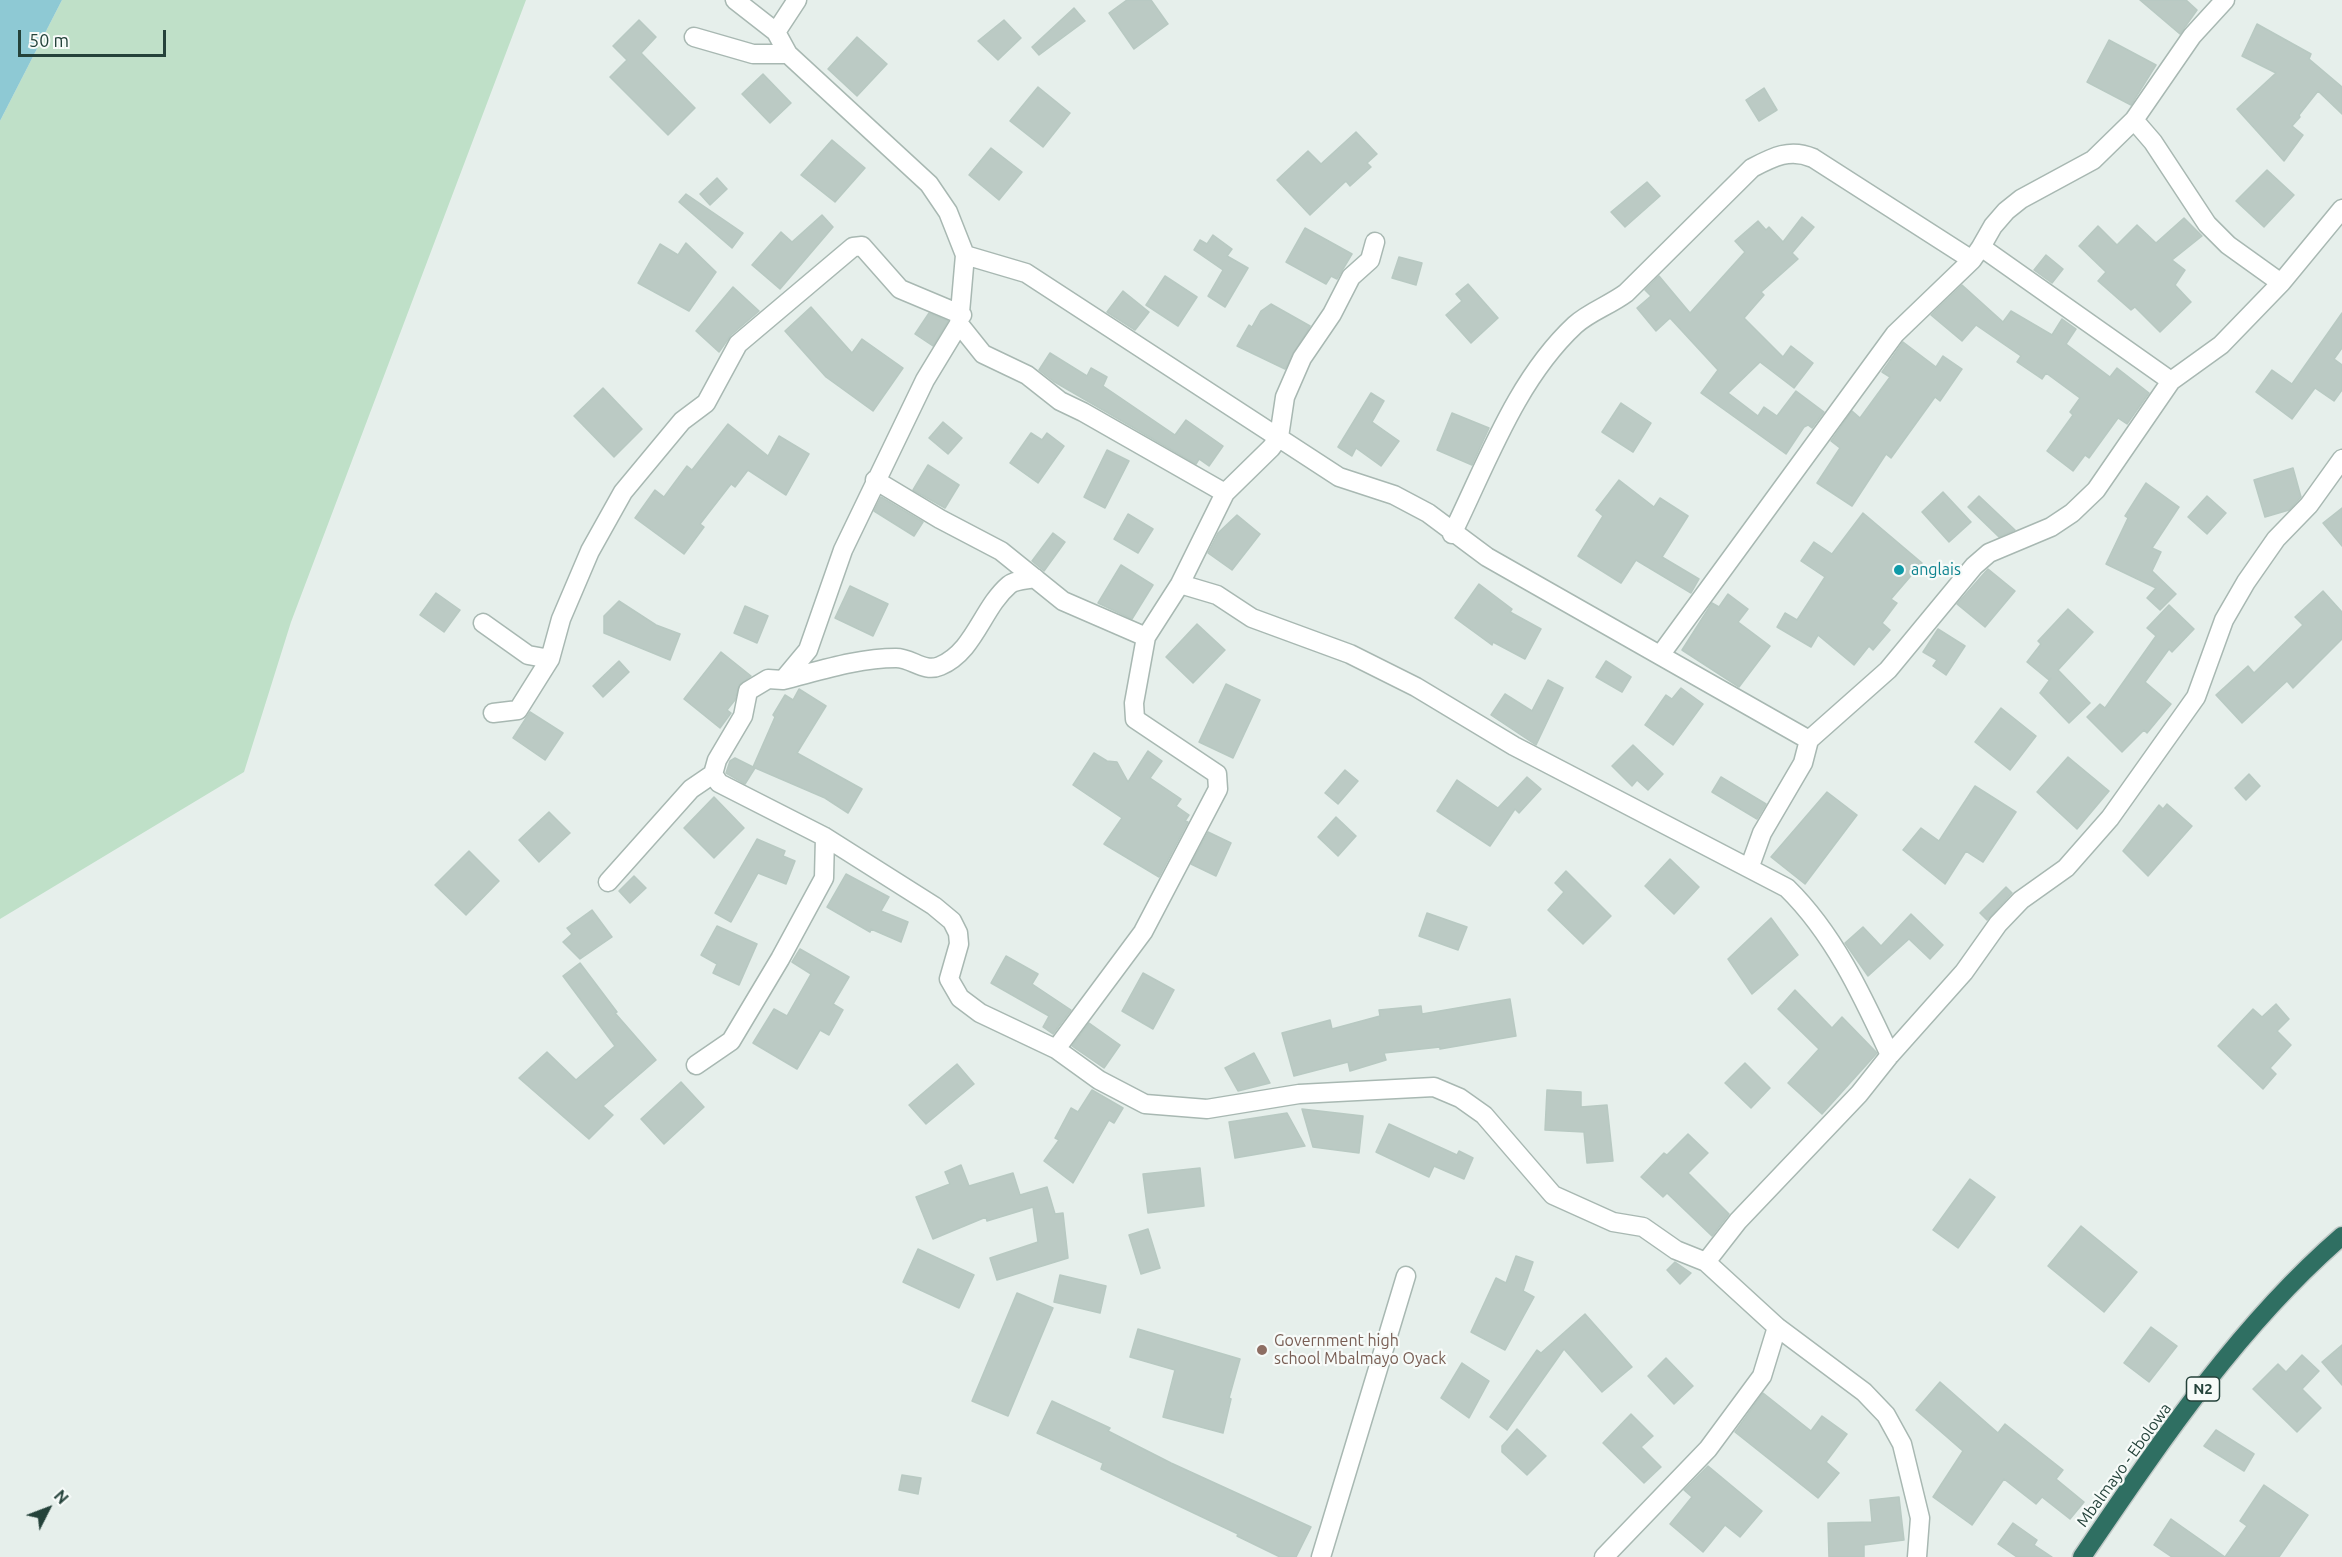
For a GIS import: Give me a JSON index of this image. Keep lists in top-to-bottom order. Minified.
{"streets":{"highway":["N2","Mbalmayo - Ebolowa"]},"places":["anglais","Government high school Mbalmayo Oyack"],"scale_bar":"50 m","north":"top right"}
